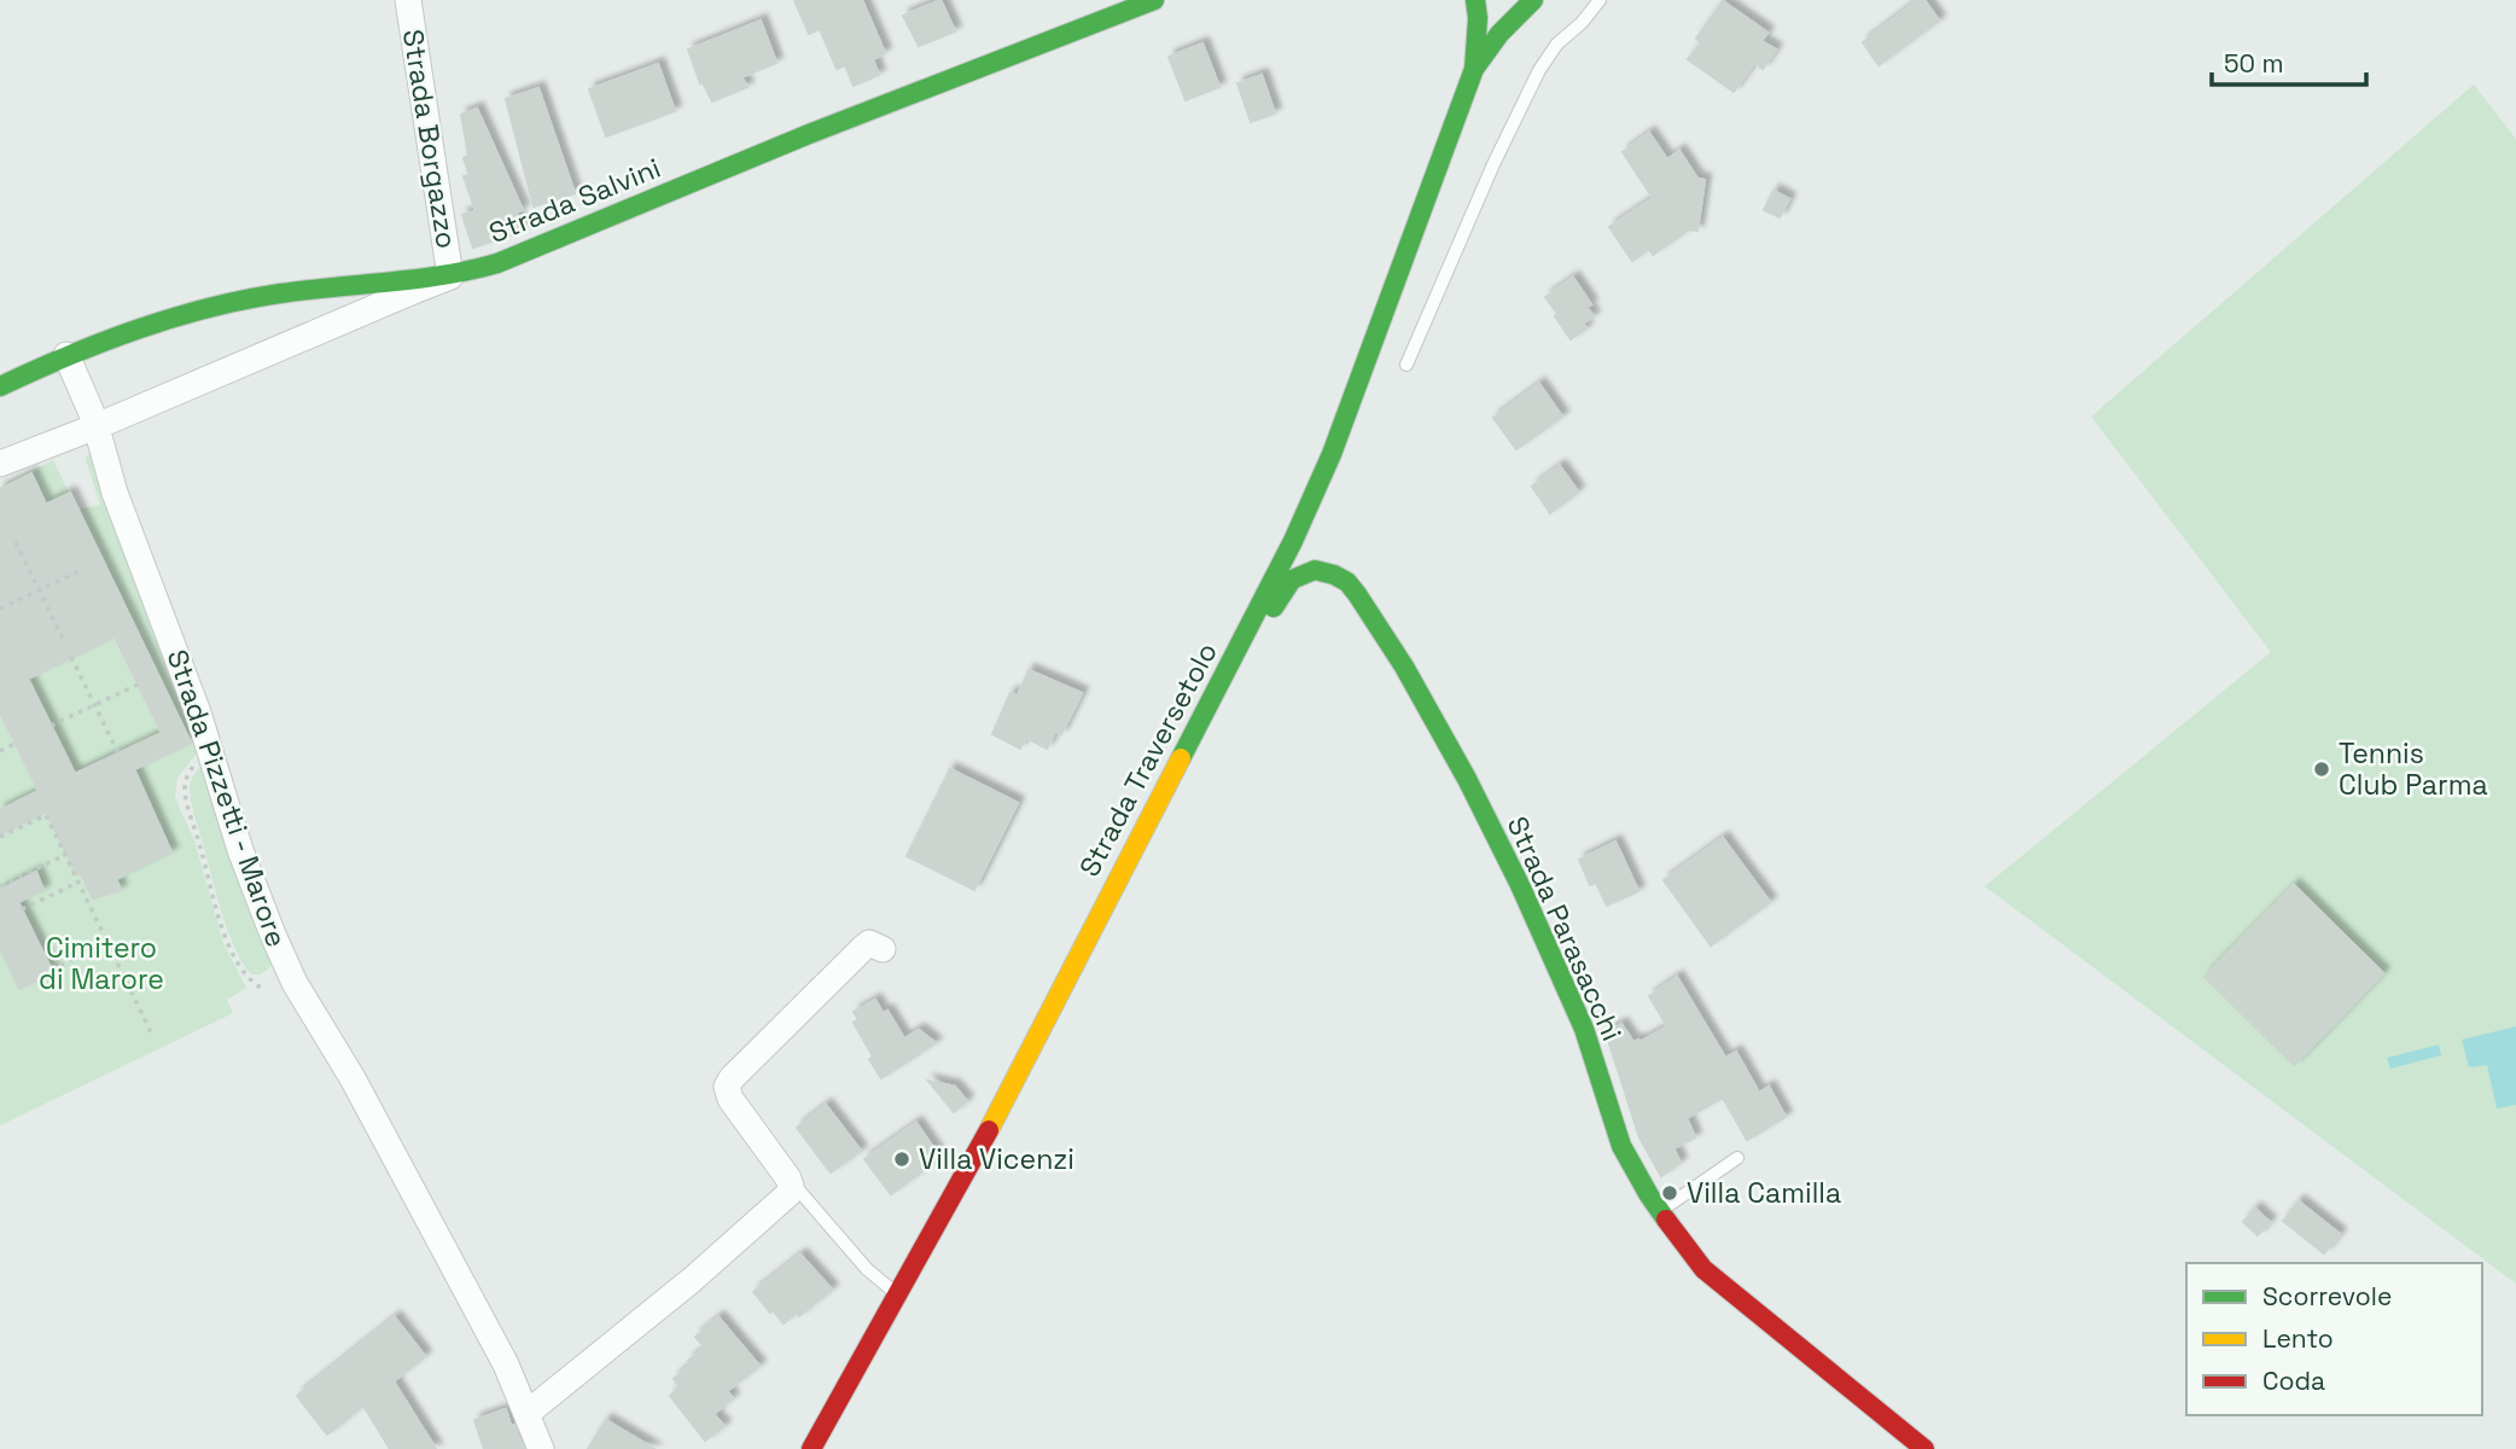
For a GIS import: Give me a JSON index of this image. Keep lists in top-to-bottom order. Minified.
{"streets":{"street":["Strada Borgazzo","Strada Salvini","Strada Traversetolo","Strada Pizzetti - Marore","Strada Parasacchi"]},"crossings":[["Strada Borgazzo","Strada Salvini"],["Strada Salvini","Strada Pizzetti - Marore"],["Strada Traversetolo","Strada Parasacchi"]],"parks":["Cimitero di Marore"],"places":["Tennis Club Parma","Villa Vicenzi","Villa Camilla"],"legend":["Scorrevole","Lento","Coda"],"scale_bar":"50 m"}
